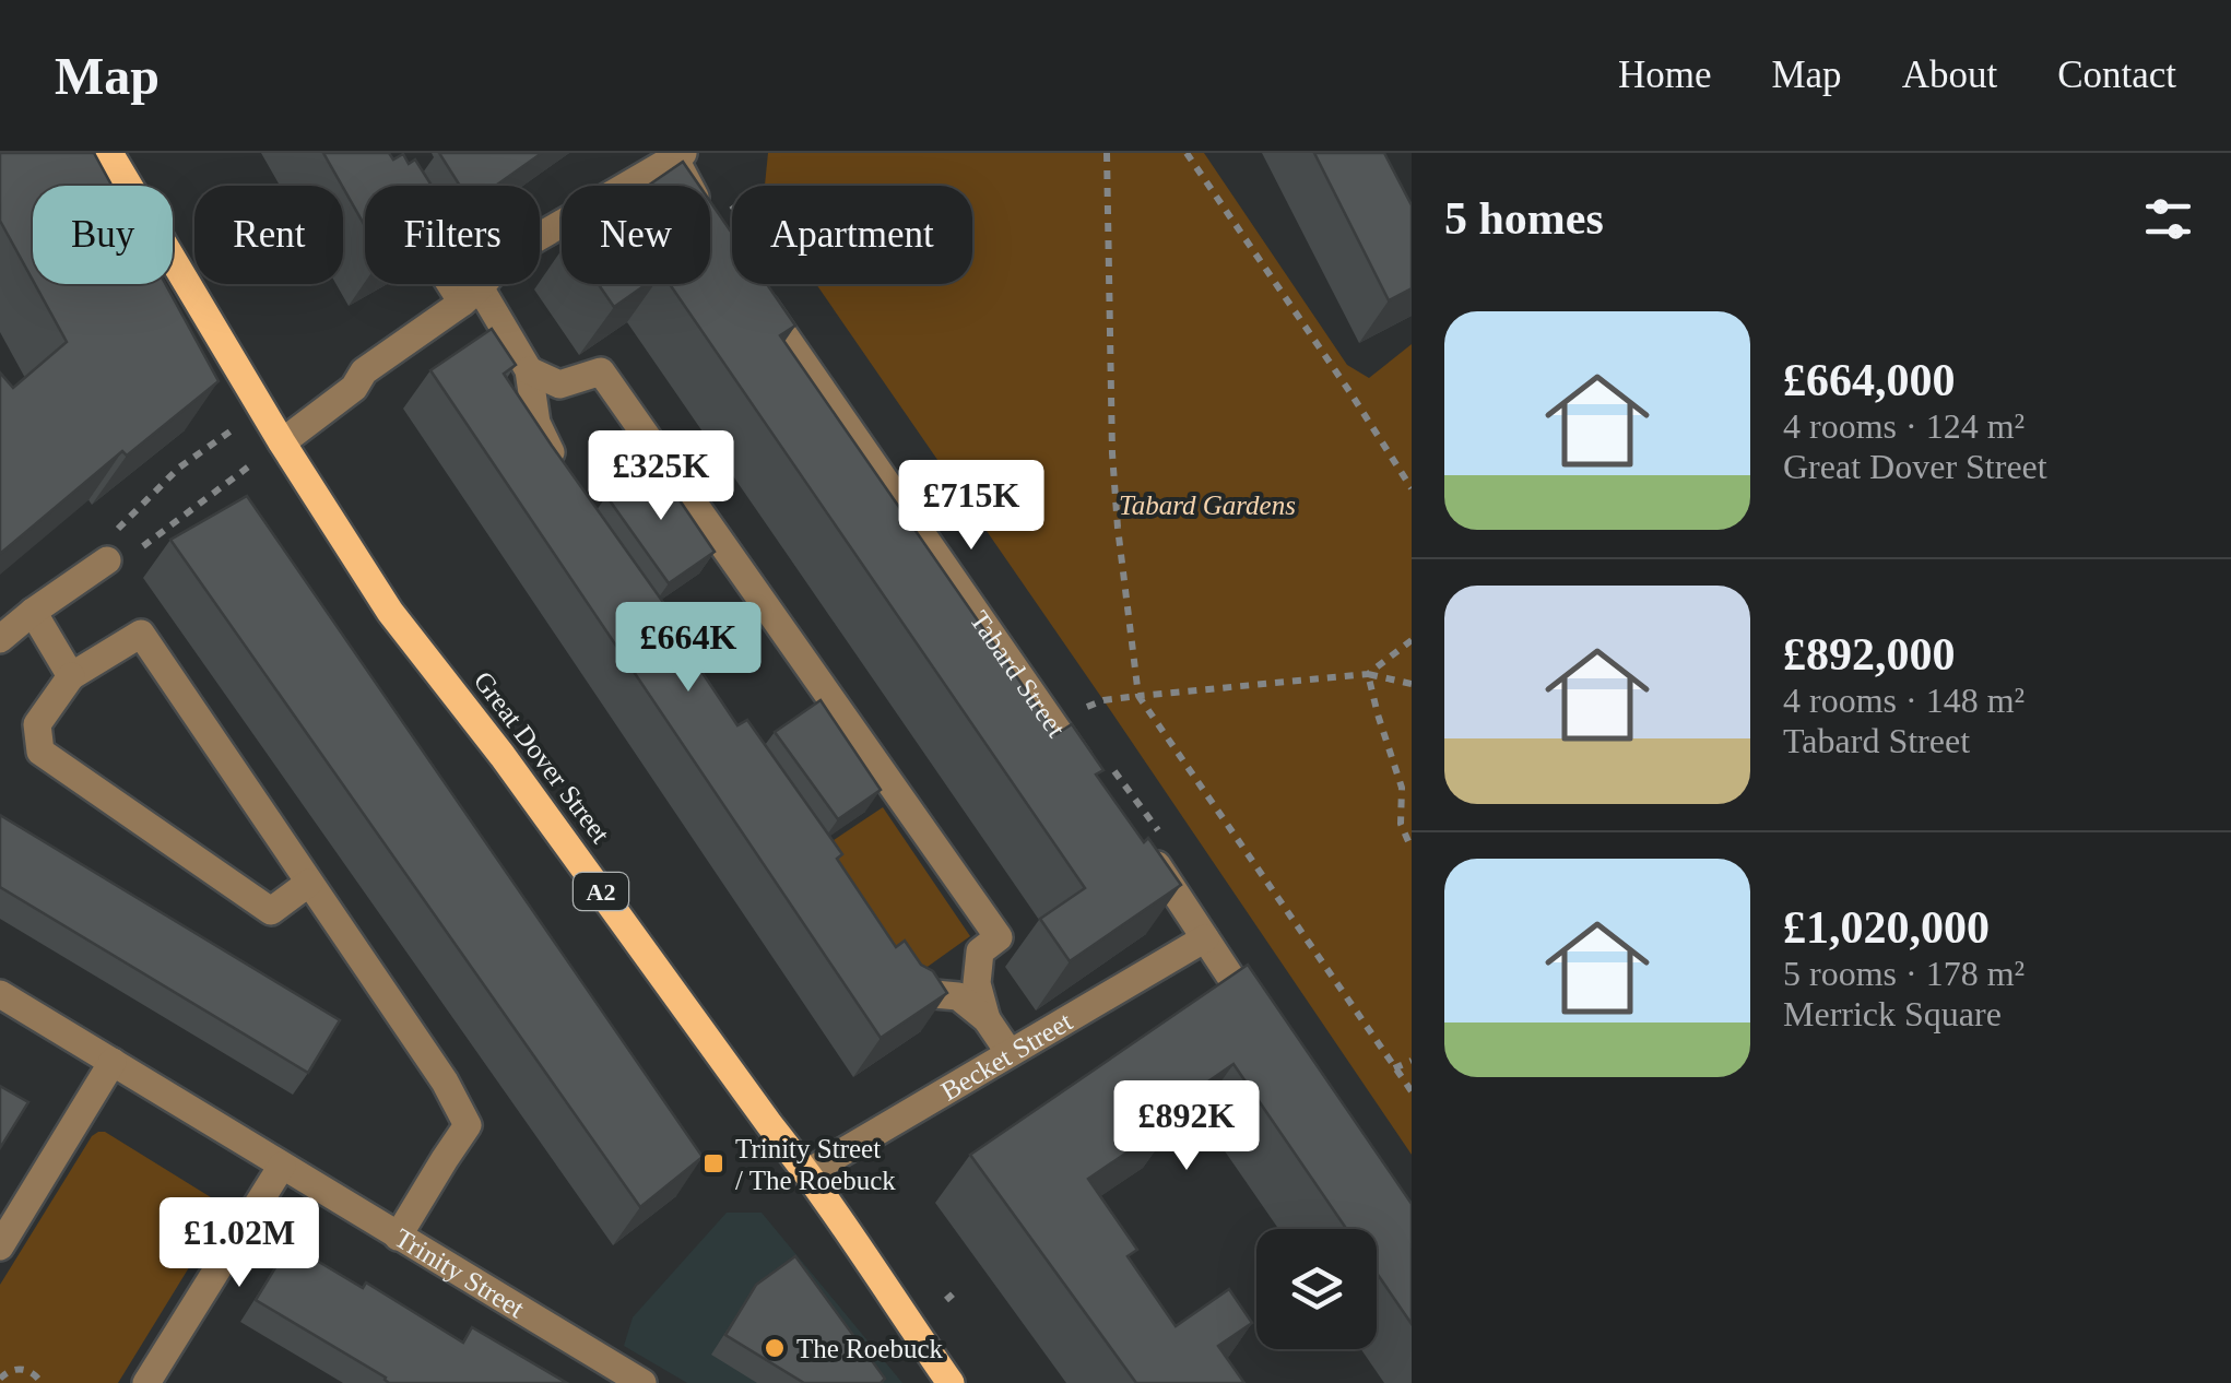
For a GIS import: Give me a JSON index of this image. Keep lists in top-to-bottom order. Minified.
{"streets":{"main road":["Great Dover Street","A2"],"street":["Tabard Street","Becket Street","Trinity Street"]},"crossings":[["Great Dover Street","Becket Street"]],"parks":["Tabard Gardens"],"places":{"transit":["Trinity Street / The Roebuck"],"other":["The Roebuck"]},"page":{"header":"Map","nav":["Home","Map","About","Contact"],"heading":"5 homes","chip":["Buy","Rent","Filters","New","Apartment"],"list":[{"name":"£664,000","note":"4 rooms · 124 m² · Great Dover Street"},{"name":"£892,000","note":"4 rooms · 148 m² · Tabard Street"},{"name":"£1,020,000","note":"5 rooms · 178 m² · Merrick Square"}],"price":["£325K","£715K","£664K","£892K","£1.02M"]}}
